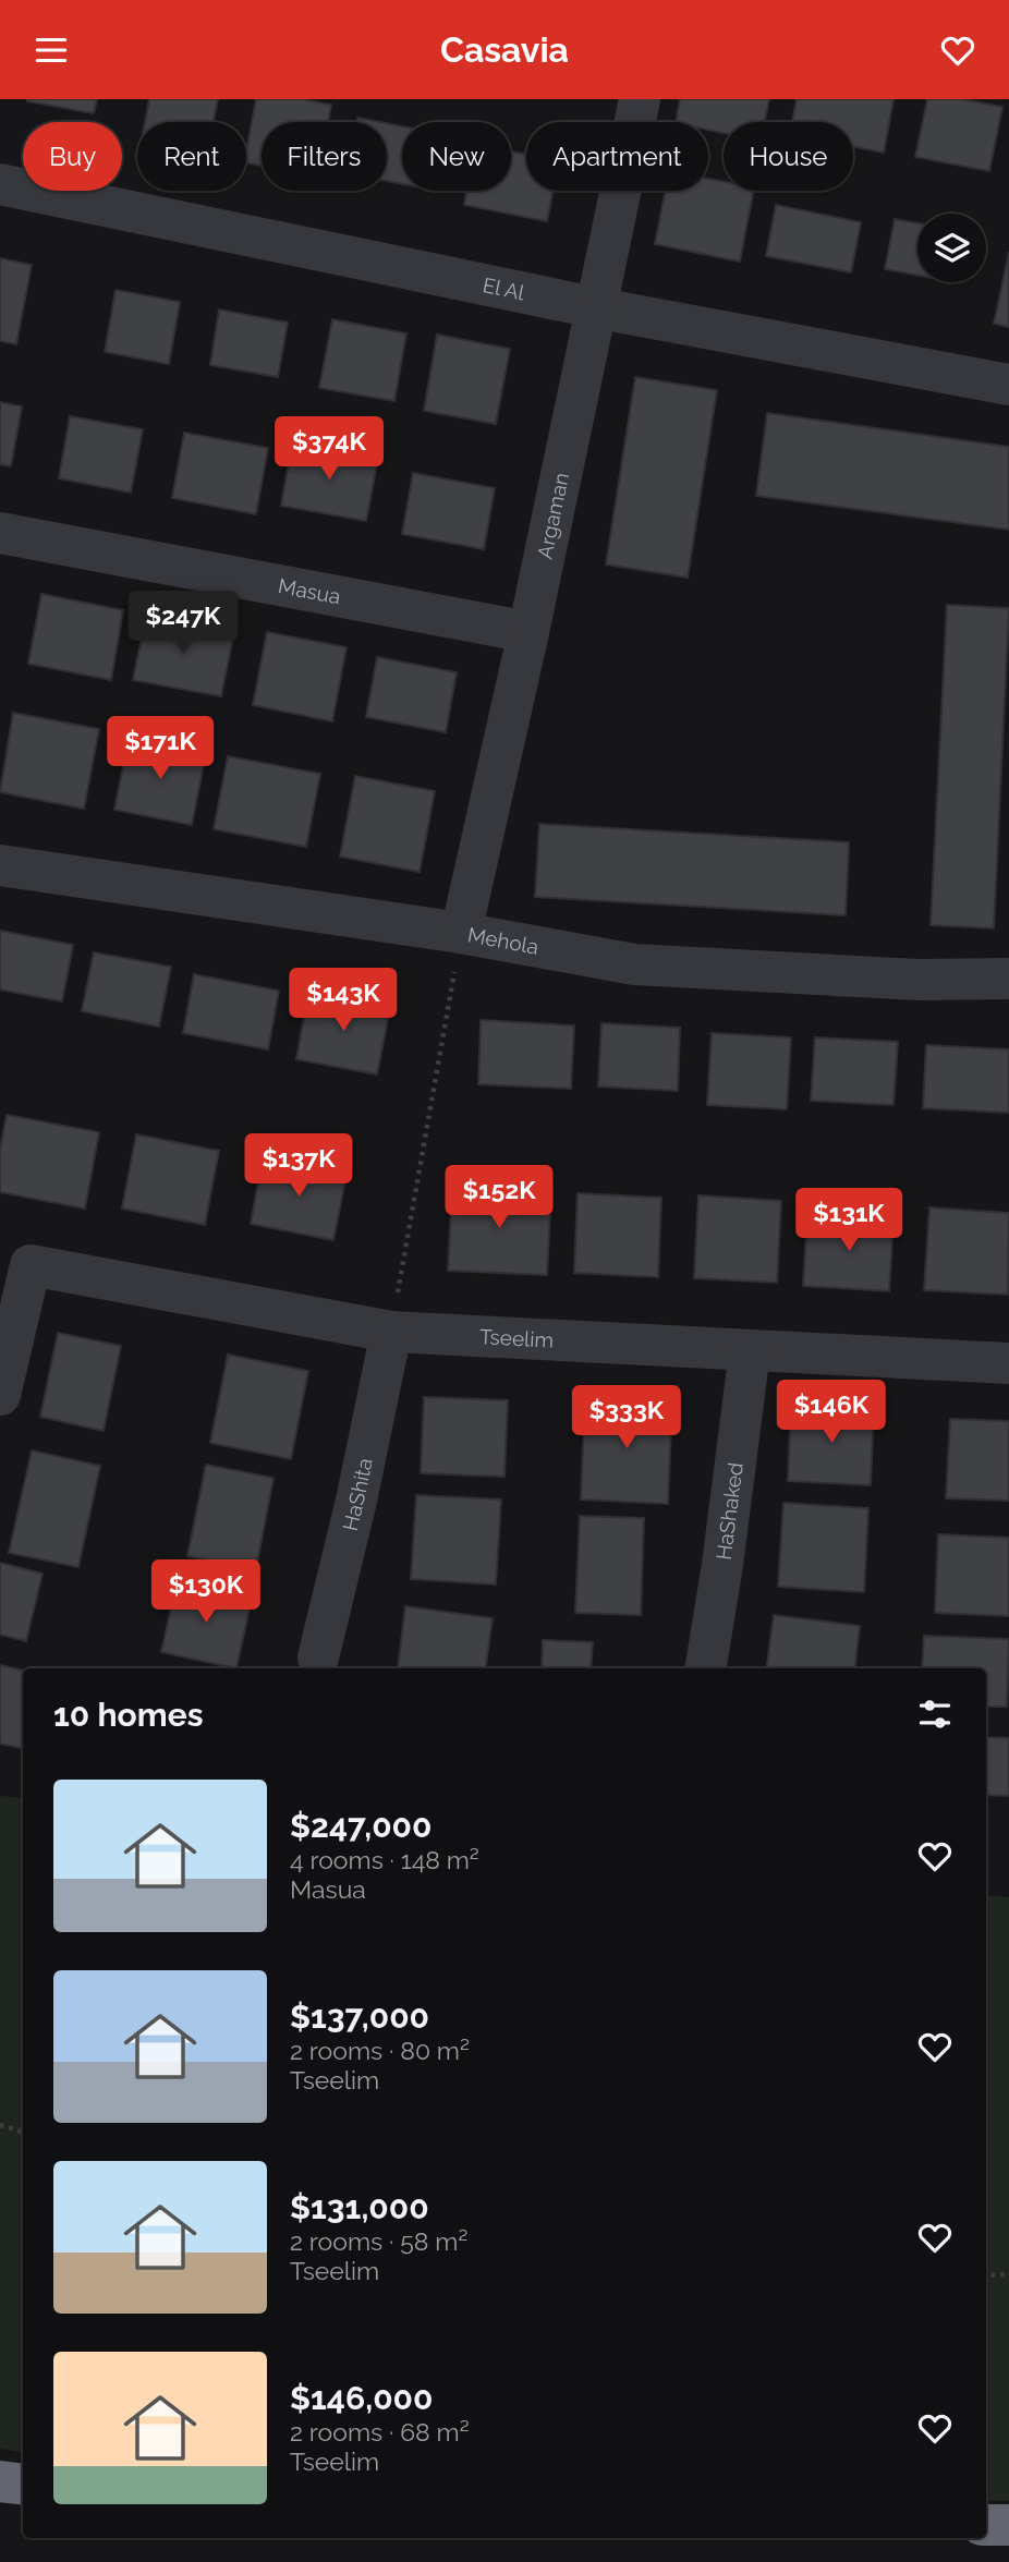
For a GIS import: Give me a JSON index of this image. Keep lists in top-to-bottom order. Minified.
{"streets":{"street":["El Al","Argaman","Masua","Mehola","Tseelim","HaShita","HaShaked"]},"crossings":[["El Al","Argaman"],["Argaman","Masua"],["Argaman","Mehola"],["Tseelim","HaShita"],["Tseelim","HaShaked"]],"page":{"header":"Casavia","chip":["Buy","Rent","Filters","New","Apartment","House"],"price":["$374K","$247K","$171K","$143K","$137K","$152K","$131K","$146K","$333K","$130K"],"heading":"10 homes","list":[{"name":"$247,000","note":"4 rooms · 148 m² · Masua"},{"name":"$137,000","note":"2 rooms · 80 m² · Tseelim"},{"name":"$131,000","note":"2 rooms · 58 m² · Tseelim"},{"name":"$146,000","note":"2 rooms · 68 m² · Tseelim"}]}}
